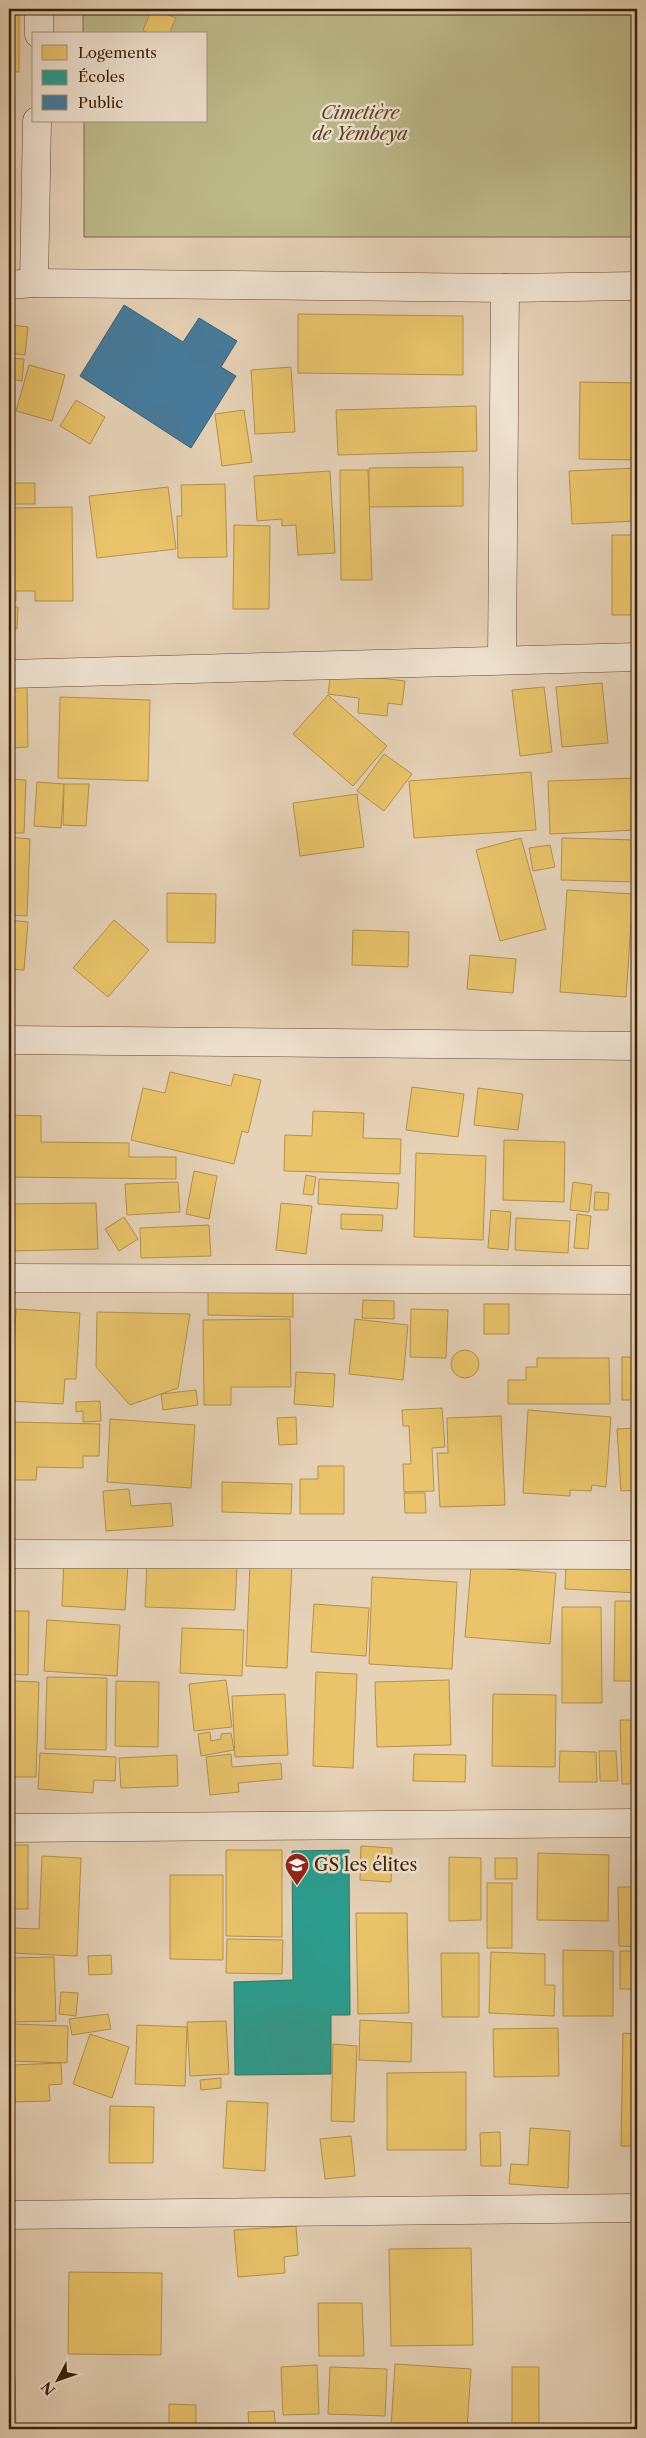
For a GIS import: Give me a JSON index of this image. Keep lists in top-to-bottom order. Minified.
{"parks":["Cimetière de Yembeya"],"places":{"school or university":["GS les élites"]},"legend":["Logements","Écoles","Public"],"north":"bottom left"}
